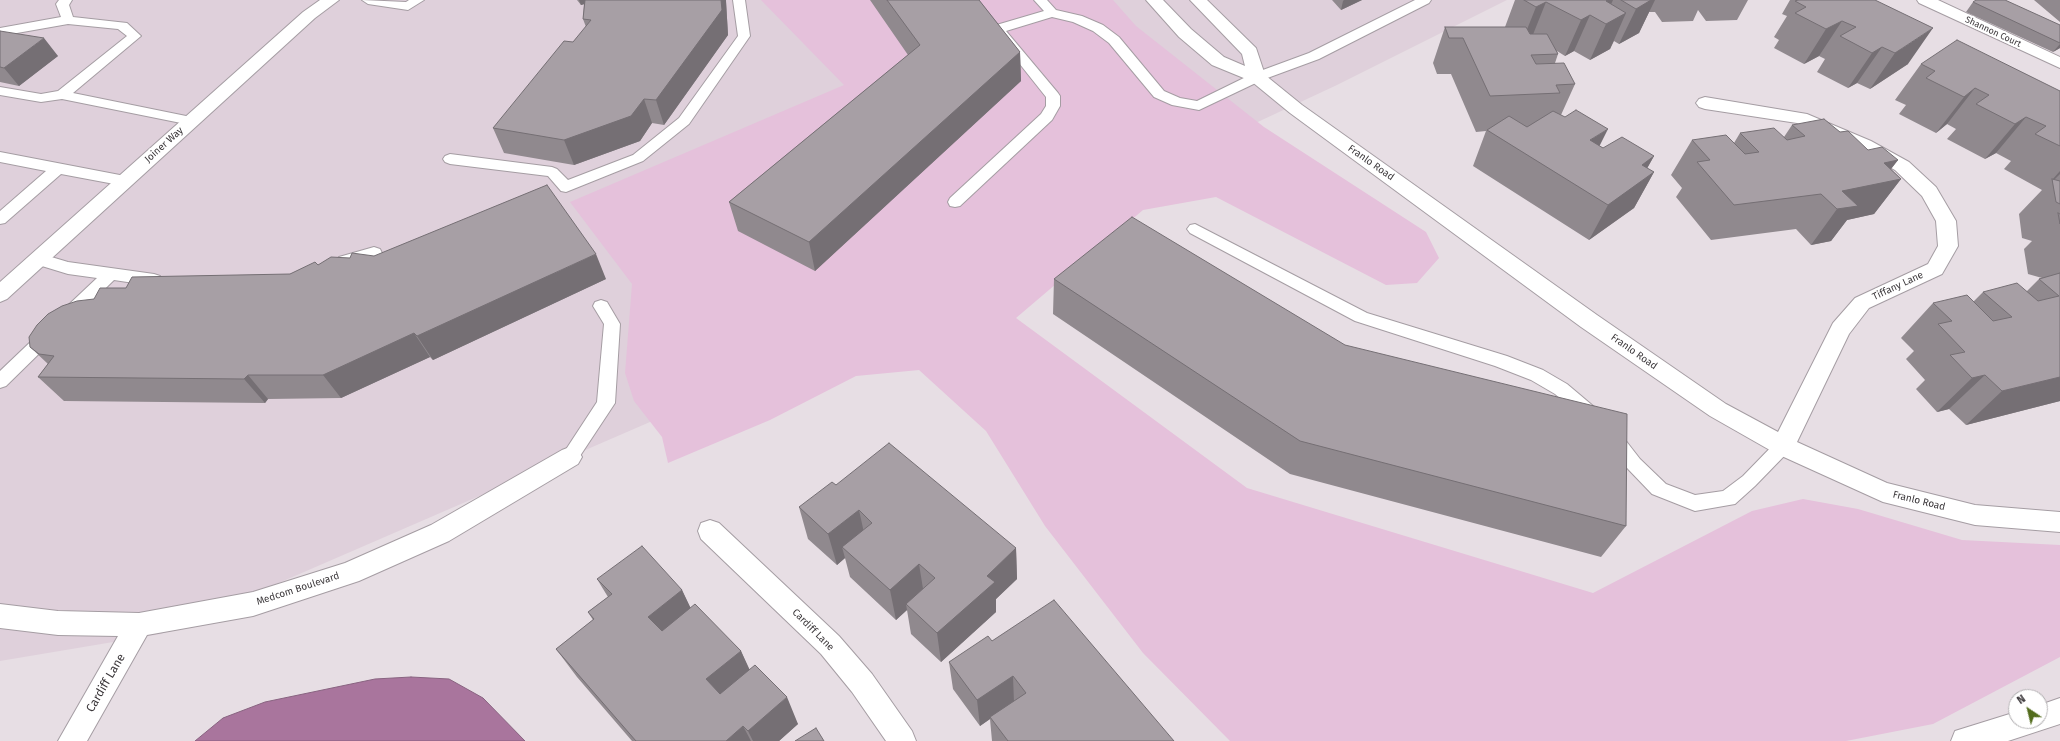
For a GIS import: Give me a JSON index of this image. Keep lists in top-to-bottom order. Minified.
{"streets":{"street":["Shannon Court","Joiner Way","Franlo Road","Tiffany Lane","Medcom Boulevard","Cardiff Lane"]},"crossings":[["Franlo Road","Tiffany Lane"],["Medcom Boulevard","Cardiff Lane"]],"north":"top left"}
